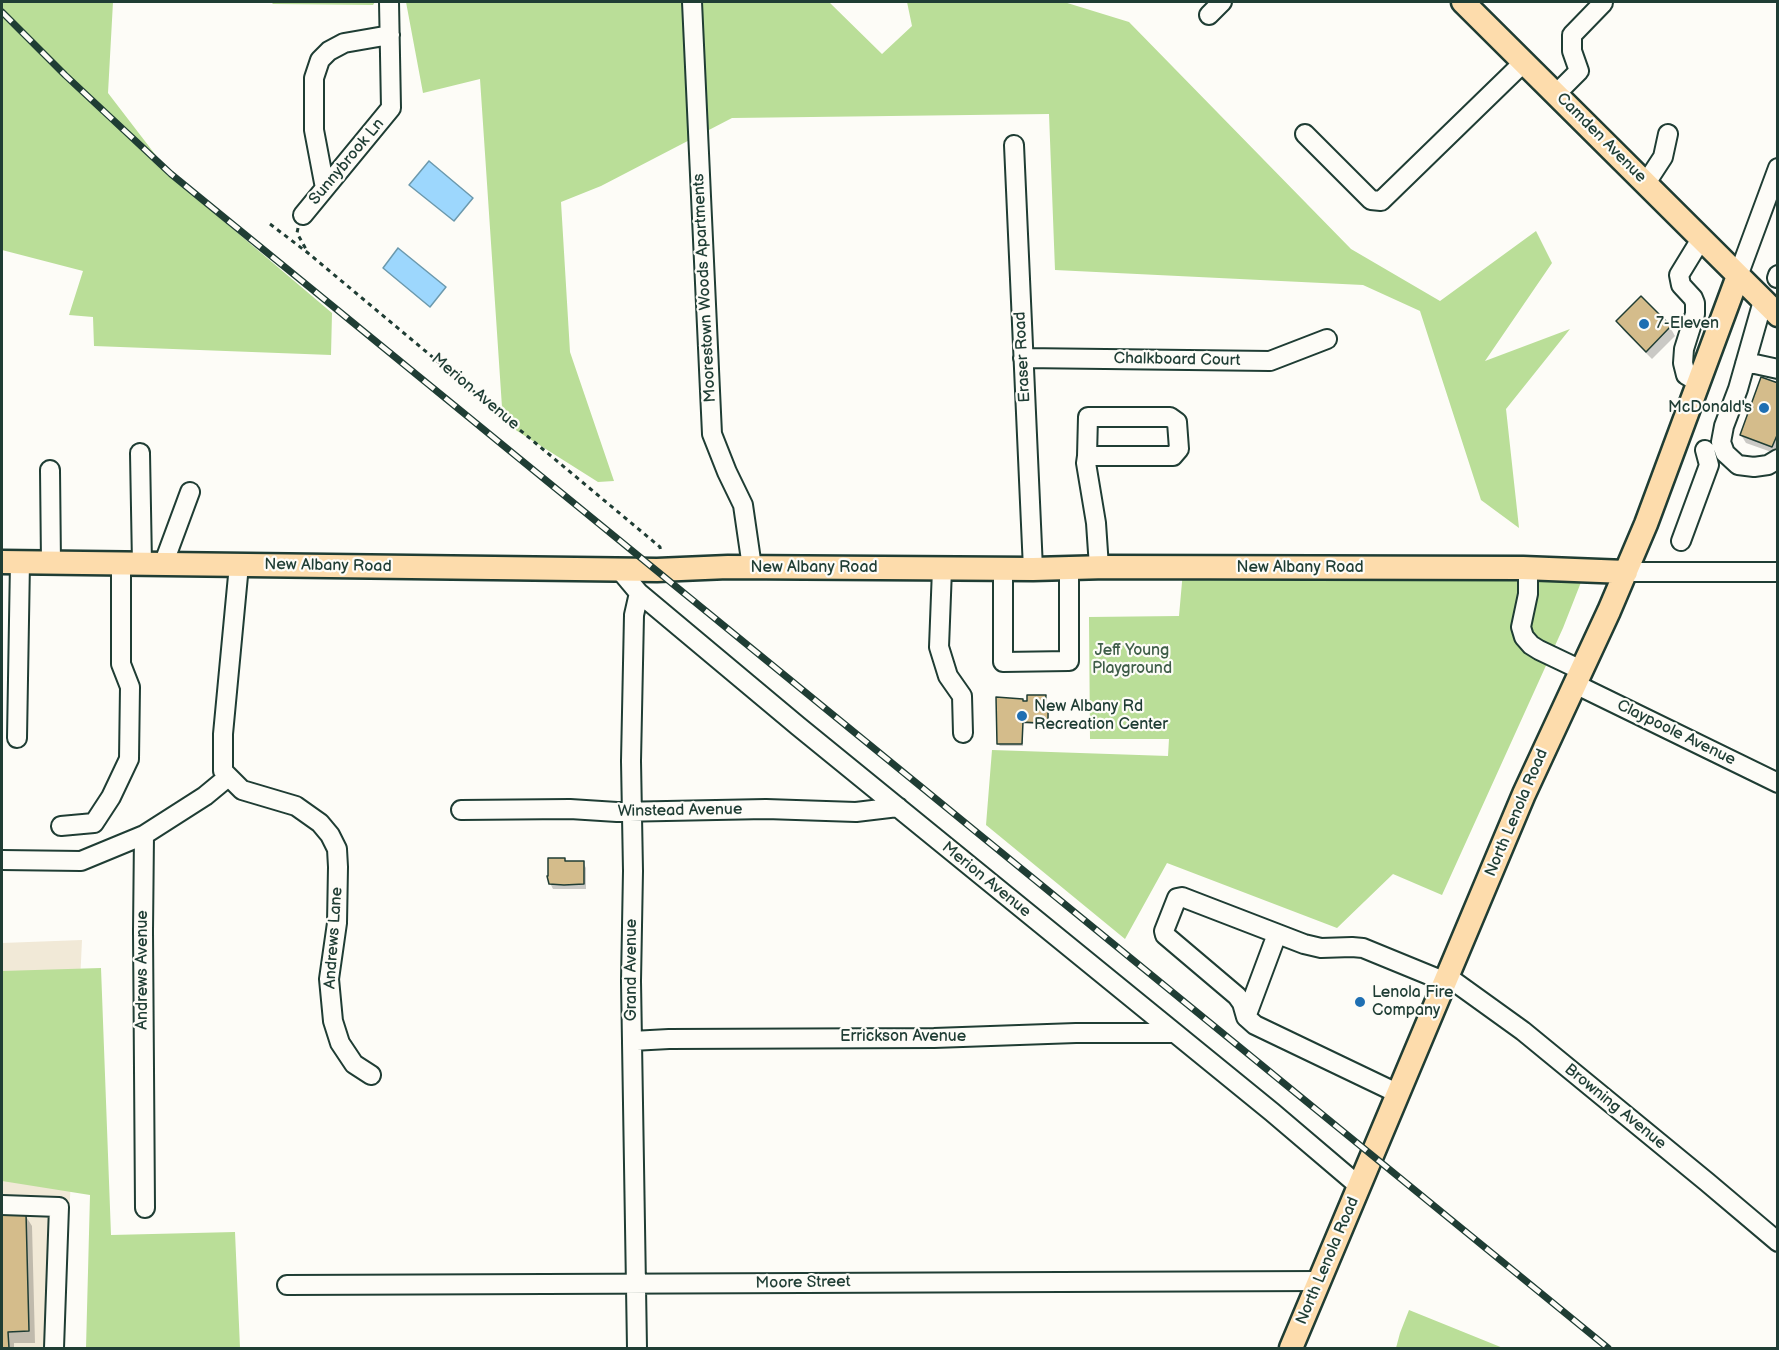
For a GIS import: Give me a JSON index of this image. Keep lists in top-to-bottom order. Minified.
{"streets":{"main road":["Camden Avenue","New Albany Road","North Lenola Road"],"street":["Sunnybrook Ln","Moorestown Woods Apartments","Eraser Road","Chalkboard Court","Merion Avenue","Claypoole Avenue","Winstead Avenue","Andrews Lane","Andrews Avenue","Grand Avenue","Errickson Avenue","Browning Avenue","Moore Street"]},"crossings":[["Camden Avenue","North Lenola Road"],["Moorestown Woods Apartments","New Albany Road"],["Eraser Road","Chalkboard Court"],["Eraser Road","New Albany Road"],["Merion Avenue","New Albany Road"],["Merion Avenue","Winstead Avenue"],["Merion Avenue","North Lenola Road"],["Merion Avenue","Grand Avenue"],["Merion Avenue","Errickson Avenue"],["New Albany Road","Claypoole Avenue"],["New Albany Road","North Lenola Road"],["Claypoole Avenue","North Lenola Road"],["Winstead Avenue","Grand Avenue"],["North Lenola Road","Browning Avenue"],["North Lenola Road","Moore Street"],["Grand Avenue","Errickson Avenue"],["Grand Avenue","Moore Street"]],"parks":["Jeff Young Playground"],"places":["7-Eleven","McDonald's","New Albany Rd Recreation Center","Lenola Fire Company"]}
